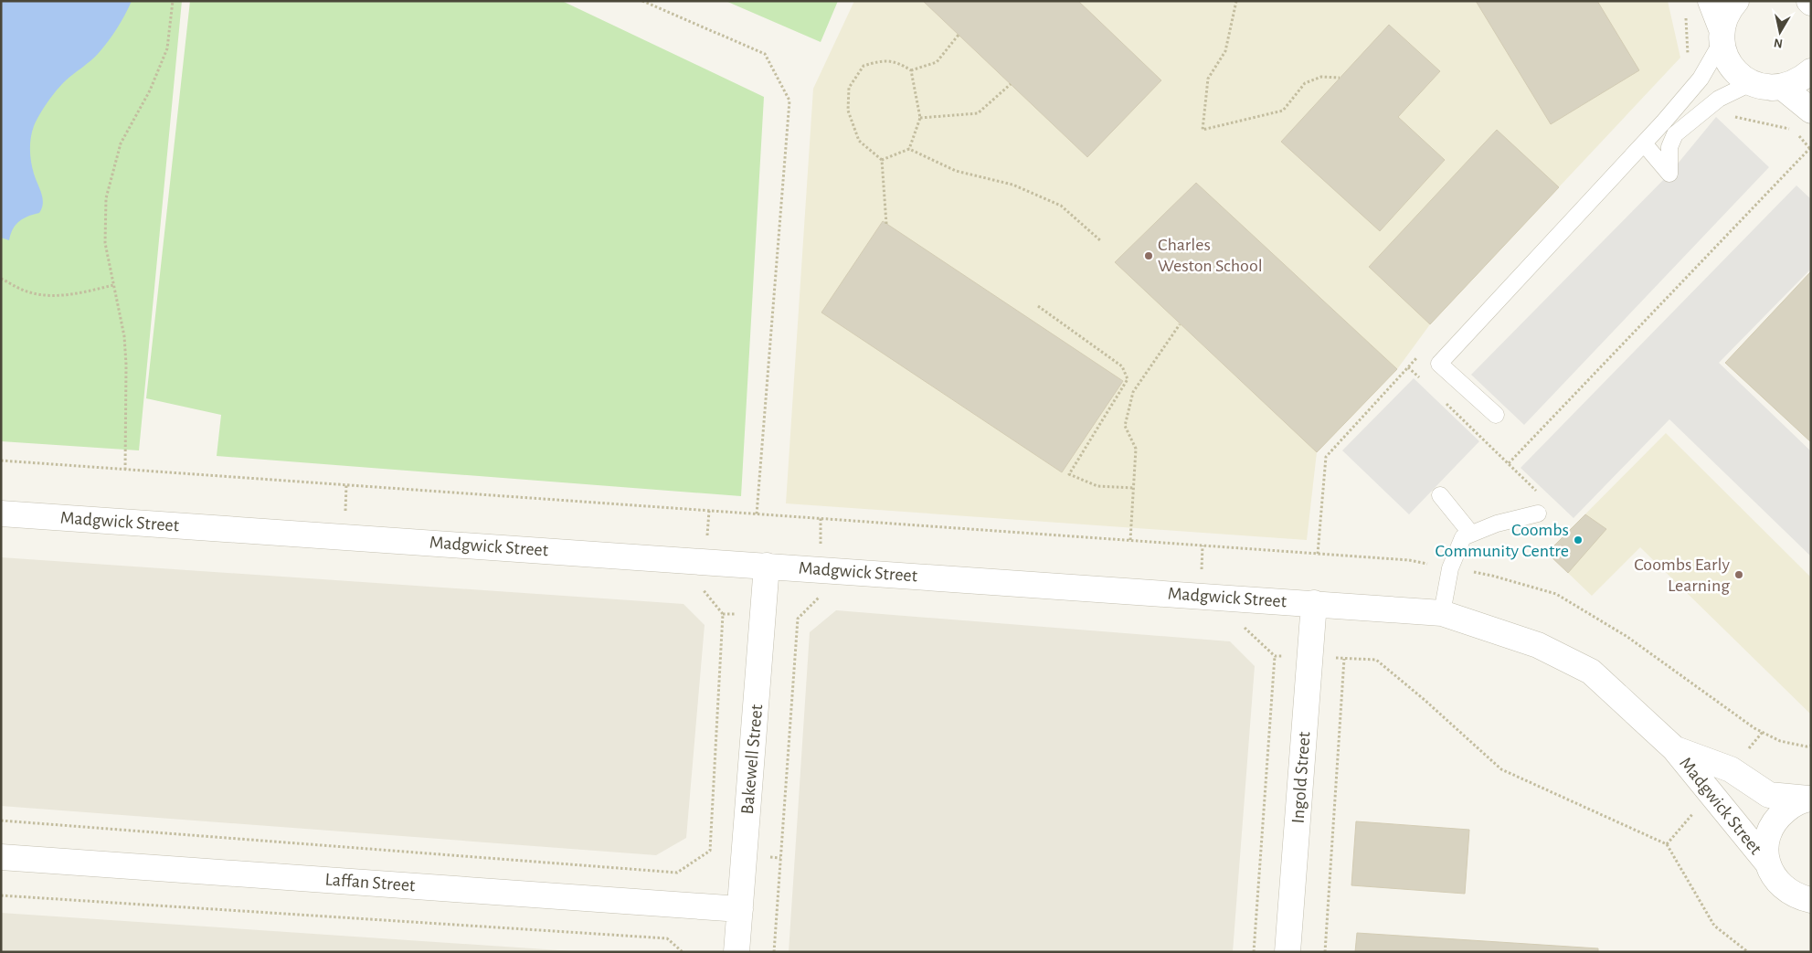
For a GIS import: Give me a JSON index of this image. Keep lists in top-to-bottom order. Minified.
{"streets":{"street":["Madgwick Street","Bakewell Street","Ingold Street","Laffan Street"]},"crossings":[["Madgwick Street","Bakewell Street"],["Madgwick Street","Ingold Street"],["Bakewell Street","Laffan Street"]],"places":["Charles Weston School","Coombs Community Centre","Coombs Early Learning"],"north":"bottom"}
